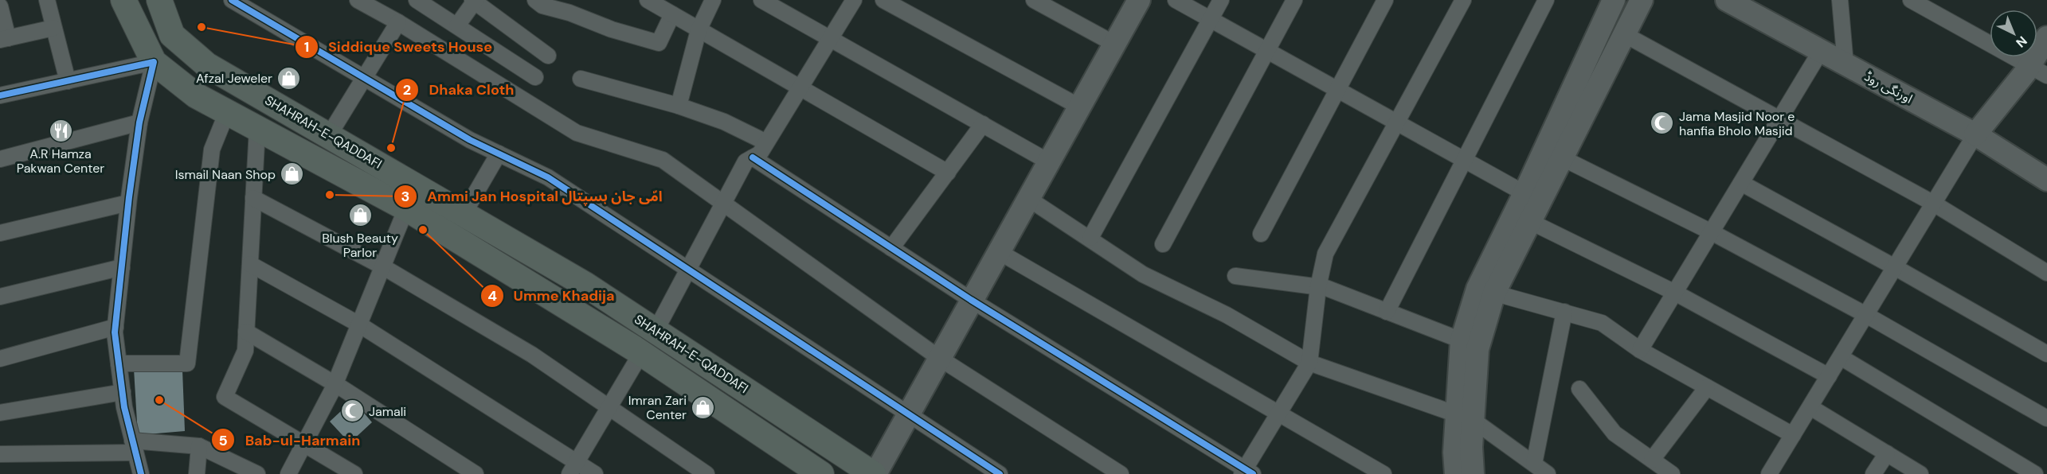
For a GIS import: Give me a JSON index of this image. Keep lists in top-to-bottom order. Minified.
{"streets":{"main road":["اورنگی روڈ","SHAHRAH-E-QADDAFI"]},"places":{"other":["Siddique Sweets House","Dhaka Cloth","Ammi Jan Hospital امّی جان ہسپتال","Umme Khadija","Bab-ul-Harmain"],"shop":["Afzal Jeweler","Ismail Naan Shop","Blush Beauty Parlor","Imran Zari Center"],"mosque":["Jama Masjid Noor e hanfia Bholo Masjid","Jamali"],"restaurant":["A.R Hamza Pakwan Center"]},"north":"bottom right"}
